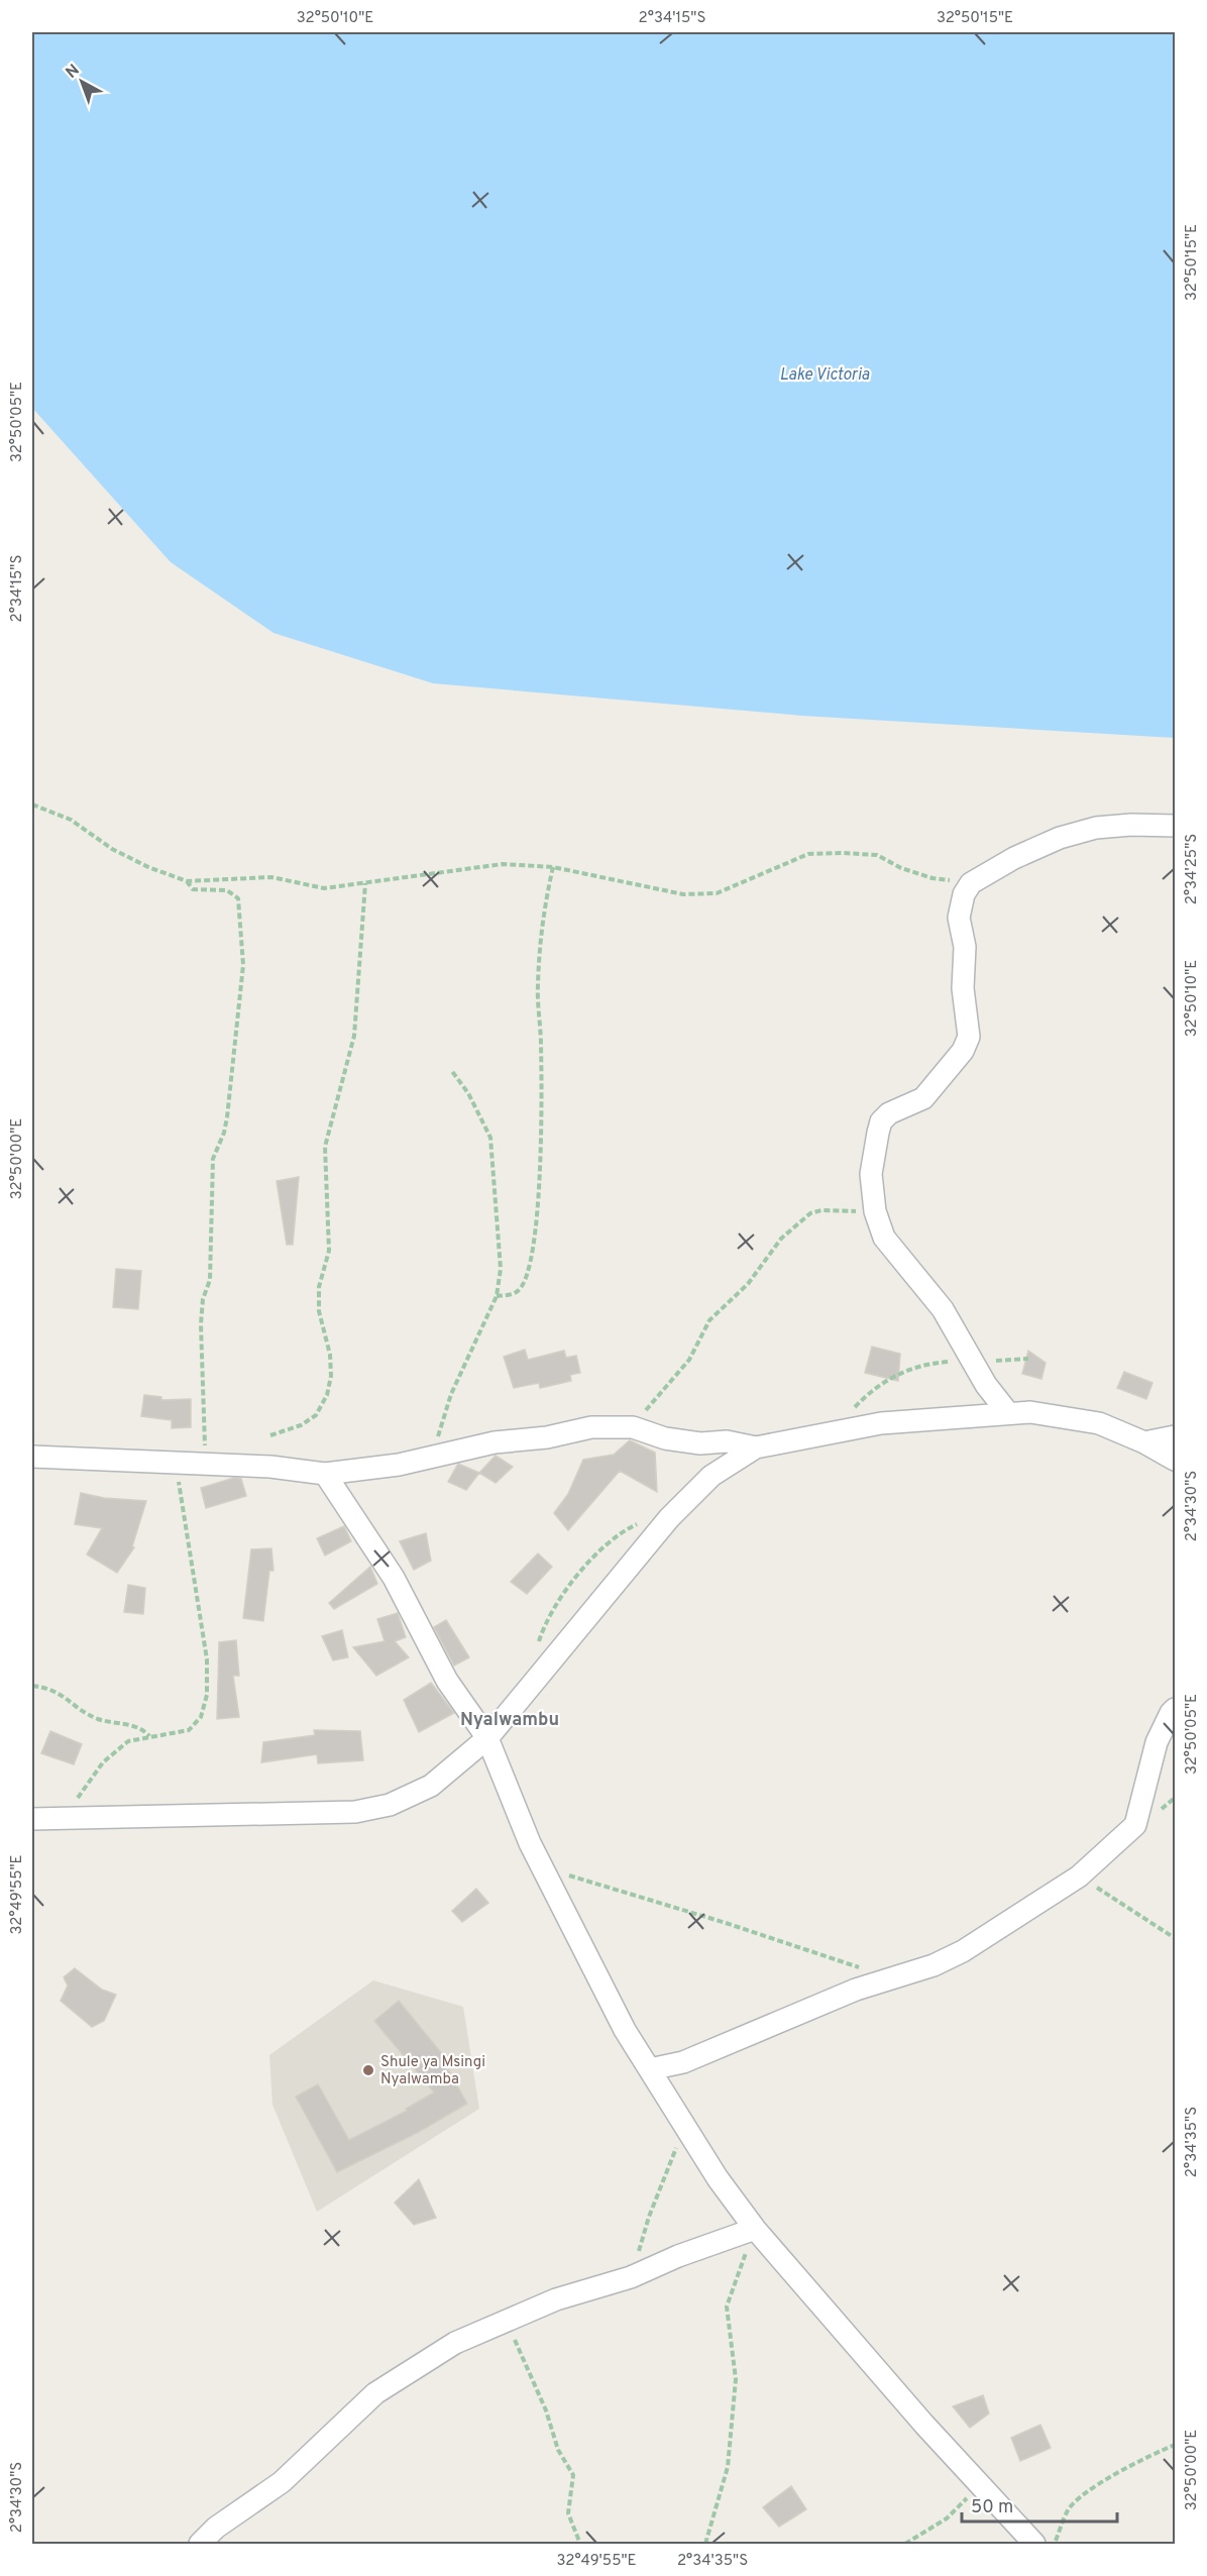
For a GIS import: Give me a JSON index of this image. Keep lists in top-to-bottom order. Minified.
{"districts":["Nyalwambu"],"water":["Lake Victoria"],"places":["Shule ya Msingi Nyalwamba"],"scale_bar":"50 m","north":"top left","coordinates":["32°50'10\"E","2°34'15\"S","32°50'15\"E","32°50'05\"E","2°34'25\"S","32°50'00\"E","2°34'30\"S","32°49'55\"E","2°34'35\"S"]}
